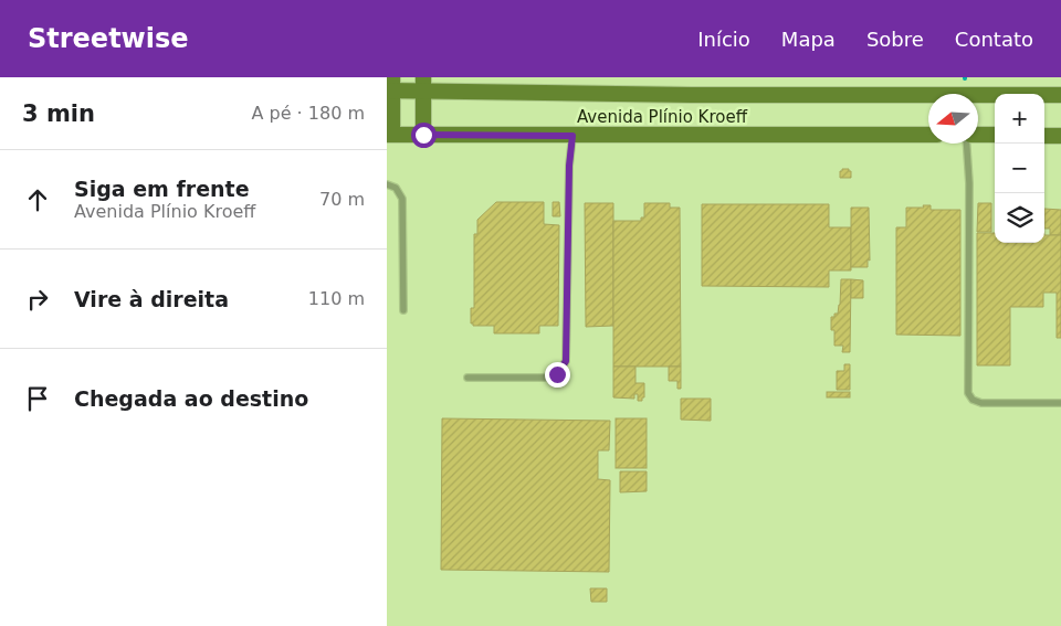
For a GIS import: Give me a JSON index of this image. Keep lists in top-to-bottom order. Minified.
{"streets":{"main road":["Avenida Plínio Kroeff"]},"north":"left","page":{"header":"Streetwise","nav":["Início","Mapa","Sobre","Contato"],"heading":["3 min","A pé · 180 m"],"map_buttons":["+","−"],"list":[["Siga em frente","Avenida Plínio Kroeff","70 m"],["Vire à direita","110 m"],"Chegada ao destino"]}}
